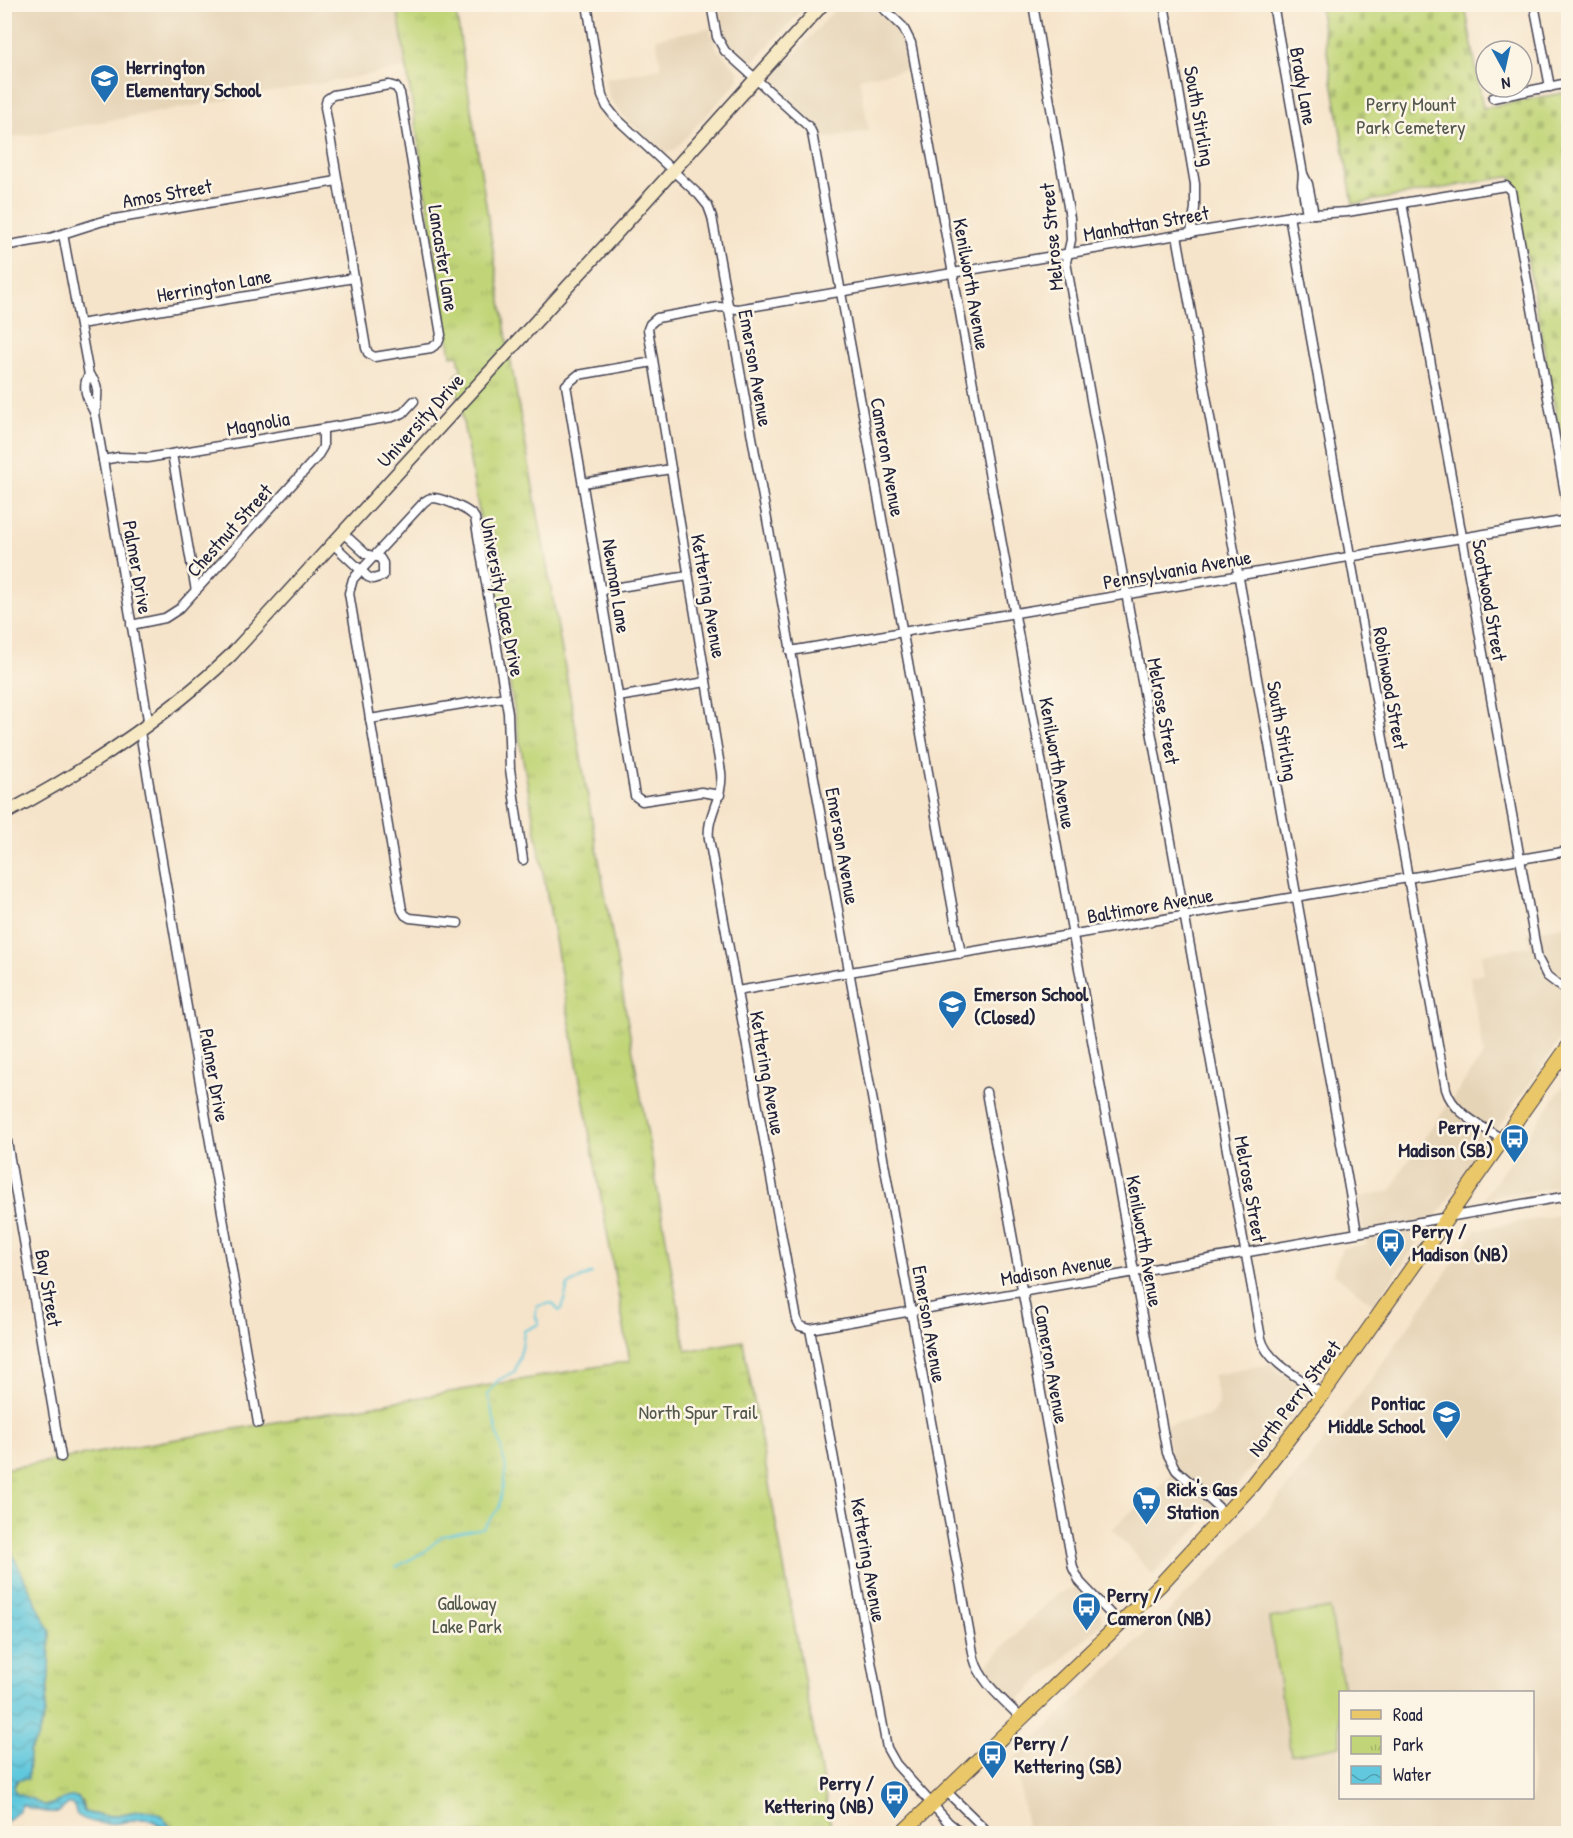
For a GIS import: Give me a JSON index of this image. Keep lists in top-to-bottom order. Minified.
{"streets":{"main road":["University Drive","North Perry Street"],"street":["Brady Lane","South Stirling","Amos Street","Manhattan Street","Melrose Street","Lancaster Lane","Kenilworth Avenue","Herrington Lane","Emerson Avenue","Magnolia","Cameron Avenue","Chestnut Street","Palmer Drive","Pennsylvania Avenue","Newman Lane","Kettering Avenue","University Place Drive","Scottwood Street","Robinwood Street","Baltimore Avenue","Madison Avenue","Bay Street"]},"crossings":[["Brady Lane","Manhattan Street"],["South Stirling","Manhattan Street"],["South Stirling","Pennsylvania Avenue"],["South Stirling","Baltimore Avenue"],["South Stirling","Madison Avenue"],["Amos Street","Lancaster Lane"],["Amos Street","Palmer Drive"],["Manhattan Street","Melrose Street"],["Manhattan Street","Kenilworth Avenue"],["Manhattan Street","Emerson Avenue"],["Manhattan Street","Cameron Avenue"],["Manhattan Street","Kettering Avenue"],["Manhattan Street","Scottwood Street"],["Manhattan Street","Robinwood Street"],["Melrose Street","Pennsylvania Avenue"],["Melrose Street","Baltimore Avenue"],["Melrose Street","Madison Avenue"],["Melrose Street","North Perry Street"],["Lancaster Lane","Herrington Lane"],["Kenilworth Avenue","Pennsylvania Avenue"],["Kenilworth Avenue","Baltimore Avenue"],["Kenilworth Avenue","Madison Avenue"],["Kenilworth Avenue","North Perry Street"],["Herrington Lane","Palmer Drive"],["Emerson Avenue","University Drive"],["Emerson Avenue","Pennsylvania Avenue"],["Emerson Avenue","Baltimore Avenue"],["Emerson Avenue","Madison Avenue"],["Emerson Avenue","North Perry Street"],["University Drive","Cameron Avenue"],["University Drive","Palmer Drive"],["Magnolia","Chestnut Street"],["Magnolia","Palmer Drive"],["Cameron Avenue","Pennsylvania Avenue"],["Cameron Avenue","Baltimore Avenue"],["Cameron Avenue","Madison Avenue"],["Cameron Avenue","North Perry Street"],["Chestnut Street","Palmer Drive"],["Pennsylvania Avenue","Scottwood Street"],["Pennsylvania Avenue","Robinwood Street"],["Newman Lane","Kettering Avenue"],["Kettering Avenue","Baltimore Avenue"],["Kettering Avenue","Madison Avenue"],["Kettering Avenue","North Perry Street"],["Scottwood Street","Baltimore Avenue"],["Robinwood Street","Baltimore Avenue"],["Robinwood Street","North Perry Street"],["Madison Avenue","North Perry Street"]],"parks":["Perry Mount Park Cemetery","North Spur Trail","Galloway Lake Park"],"places":{"school or university":["Herrington Elementary School","Emerson School (Closed)","Pontiac Middle School"],"bus stop":["Perry / Madison (SB)","Perry / Madison (NB)","Perry / Cameron (NB)","Perry / Kettering (SB)","Perry / Kettering (NB)"],"supermarket":["Rick's Gas Station"]},"legend":["Road","Park","Water"],"north":"bottom"}
